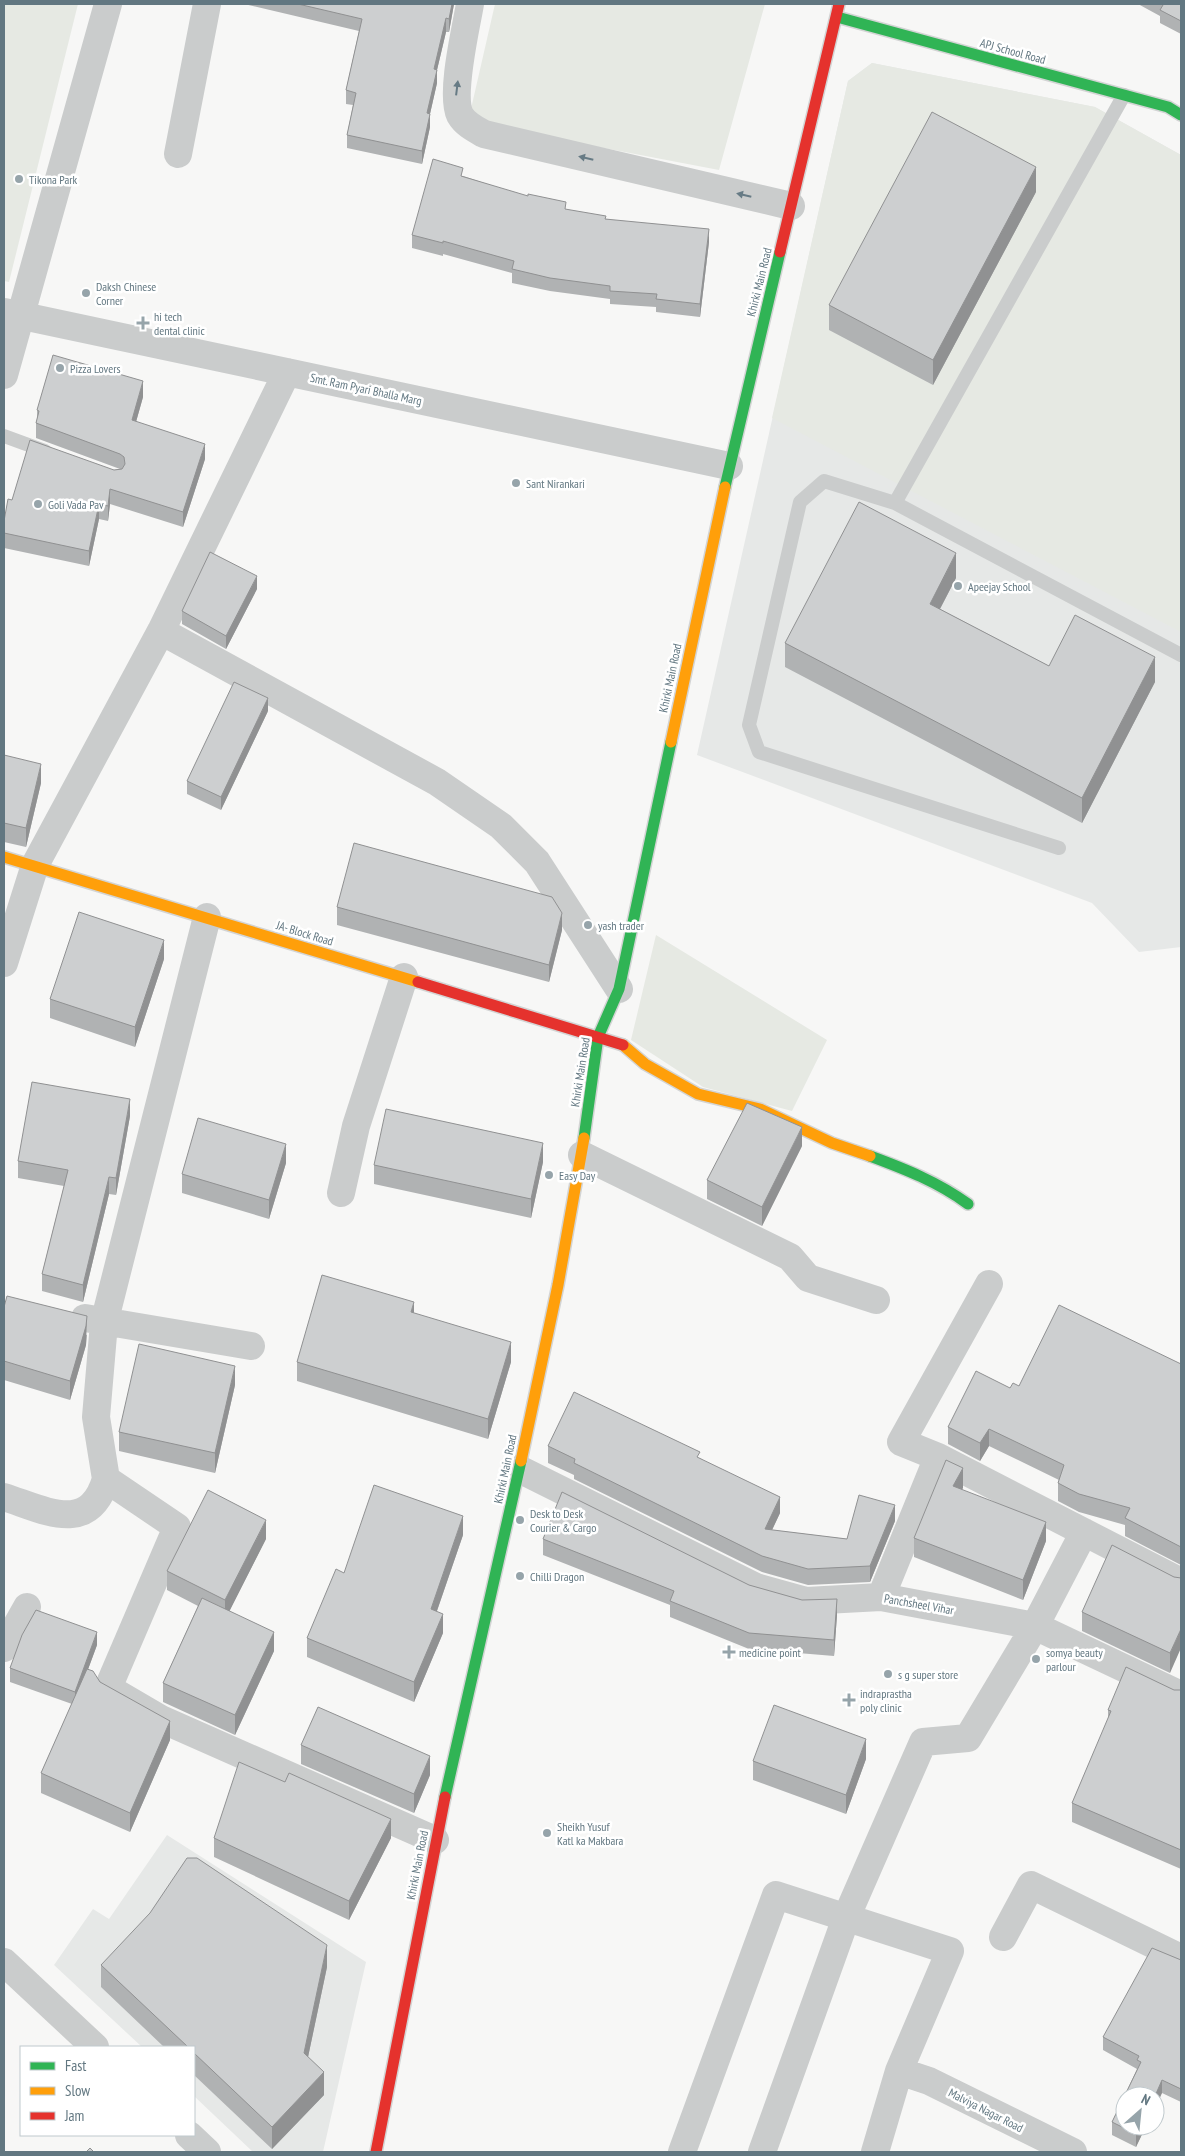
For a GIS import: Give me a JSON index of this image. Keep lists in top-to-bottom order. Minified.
{"streets":{"street":["APJ School Road","Khirki Main Road","Smt. Ram Pyari Bhalla Marg","JA- Block Road","Panchsheel Vihar","Malviya Nagar Road"]},"crossings":[["APJ School Road","Khirki Main Road"],["Khirki Main Road","Smt. Ram Pyari Bhalla Marg"],["Khirki Main Road","JA- Block Road"],["Khirki Main Road","Panchsheel Vihar"]],"places":{"other":["Tikona Park","Daksh Chinese Corner","Pizza Lovers","Sant Nirankari","Goli Vada Pav","Apeejay School","yash trader","Easy Day","Desk to Desk Courier & Cargo","Chilli Dragon","somya beauty parlour","s g super store","Sheikh Yusuf Katl ka Makbara"],"health":["hi tech dental clinic","medicine point","indraprastha poly clinic"]},"legend":["Fast","Slow","Jam"],"north":"top right"}
